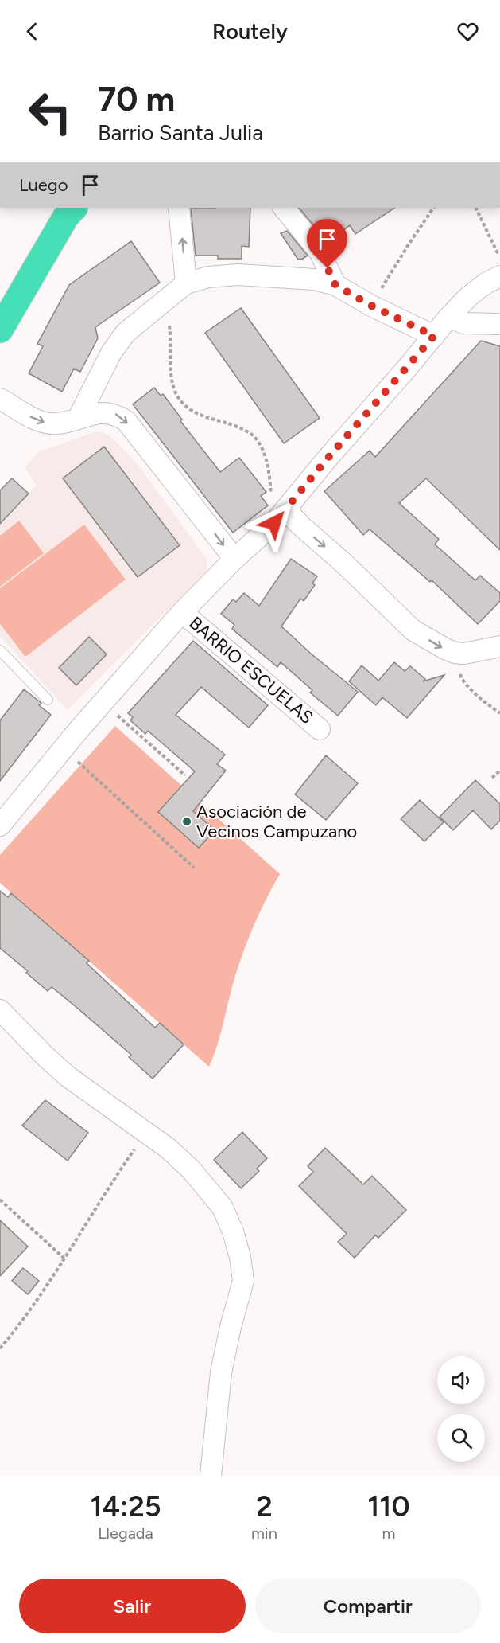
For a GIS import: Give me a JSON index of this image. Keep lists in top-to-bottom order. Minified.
{"streets":{"street":["BARRIO ESCUELAS"]},"places":["Asociación de Vecinos Campuzano"],"page":{"header":"Routely","turn":["70 m","Barrio Santa Julia"],"then":"Luego","eta":["14:25","Llegada","2","min","110","m"],"buttons":["Salir","Compartir"]}}
